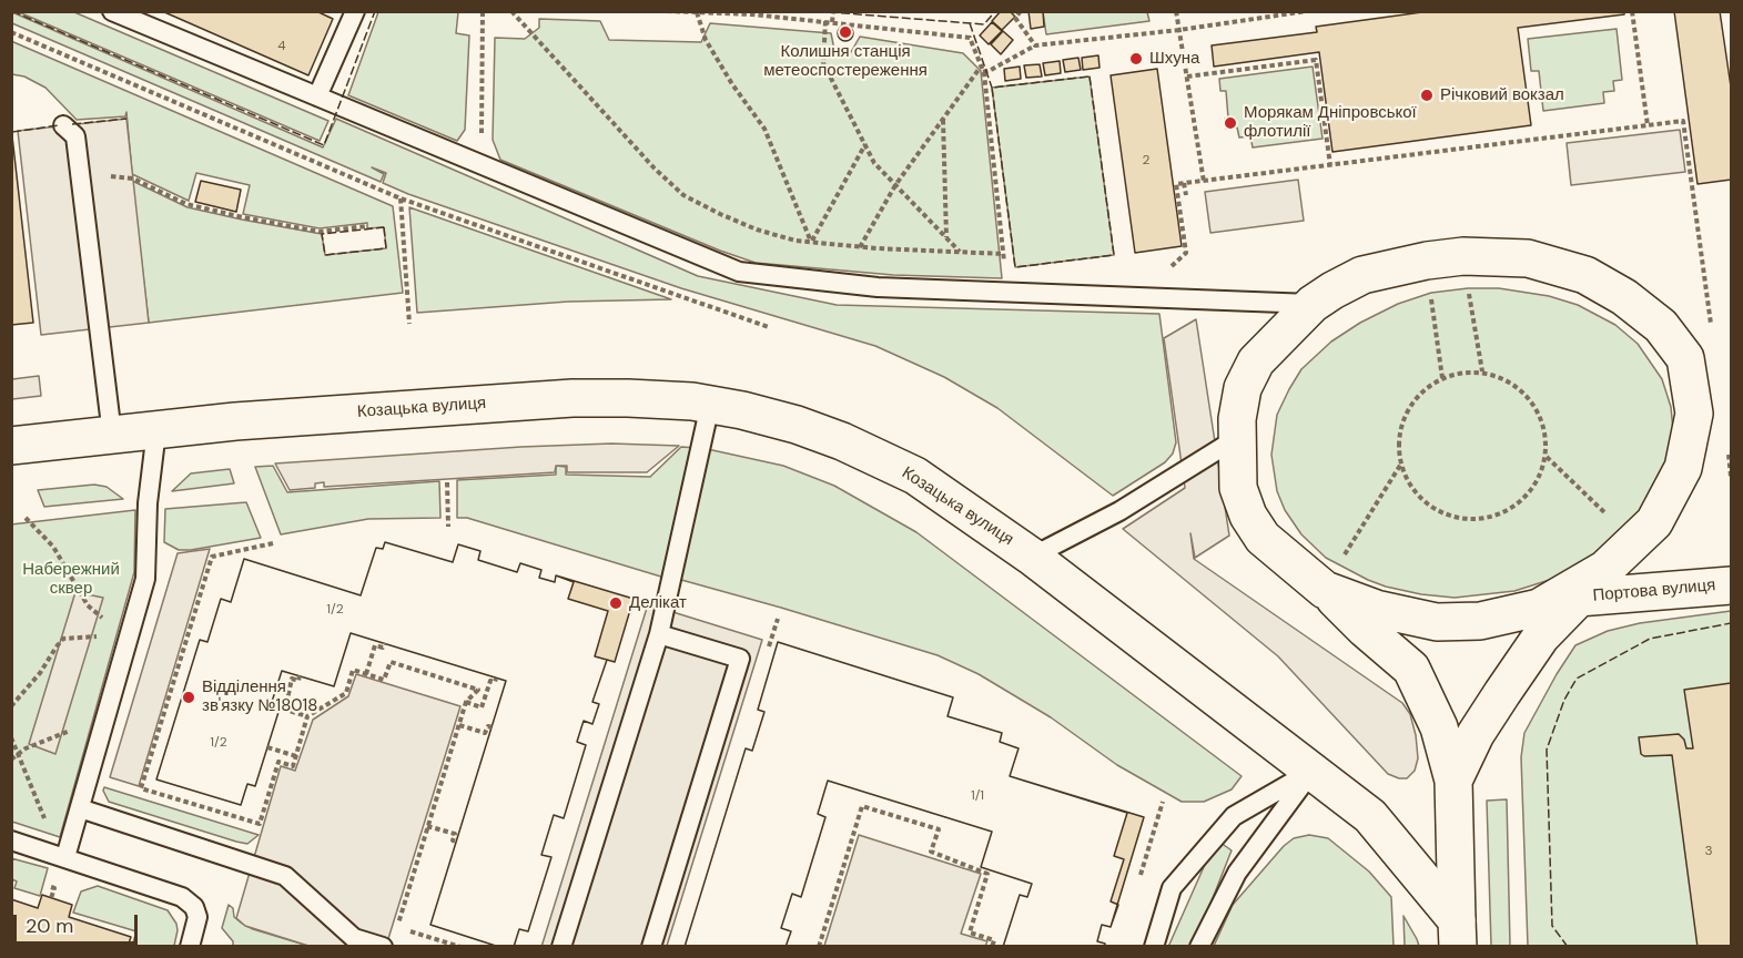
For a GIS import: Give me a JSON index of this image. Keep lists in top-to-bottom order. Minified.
{"streets":{"street":["Козацька вулиця","Портова вулиця"]},"parks":["Набережний сквер"],"places":["Колишня станція метеоспостереження","Шхуна","Річковий вокзал","Морякам Дніпровської флотилії","Делікат","Відділення зв'язку №18018"],"house_numbers":["4","2","1/2","1/2","1/1","3"],"scale_bar":"20 m"}
